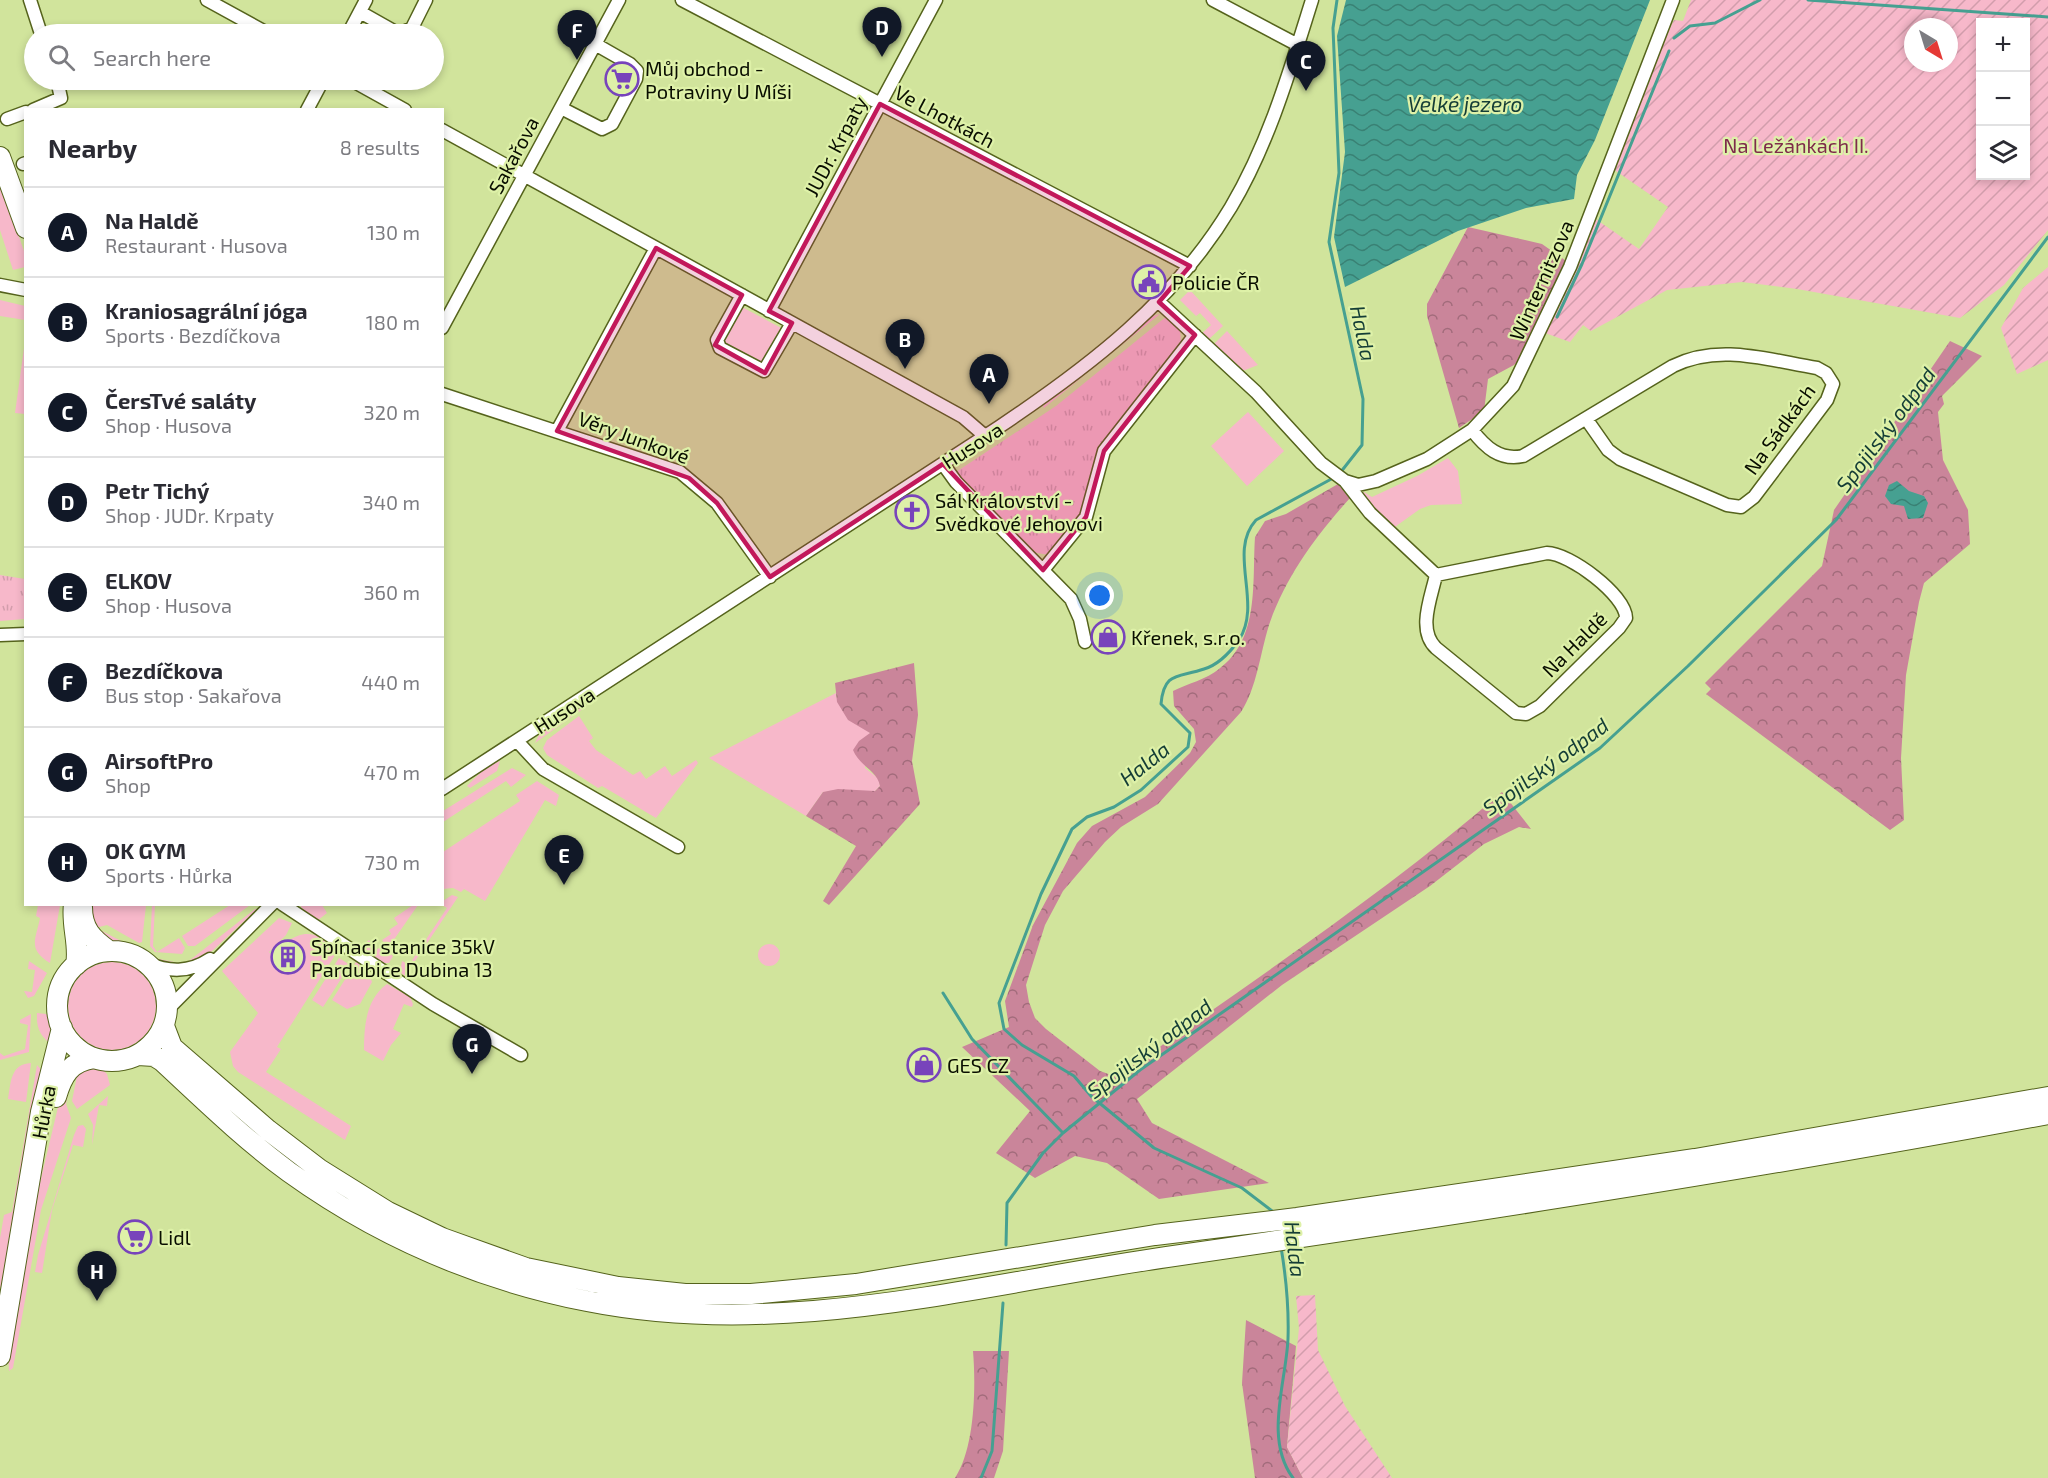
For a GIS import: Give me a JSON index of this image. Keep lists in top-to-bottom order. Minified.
{"streets":{"main road":["Hůrka"],"street":["Ve Lhotkách","JUDr. Krpaty","Sakařova","Winternitzova","Na Sádkách","Věry Junkové","Husova","Na Haldě"]},"crossings":[["Ve Lhotkách","JUDr. Krpaty"],["Ve Lhotkách","Husova"],["Winternitzova","Na Sádkách"],["Věry Junkové","Husova"]],"water":["Velké jezero","Halda","Spojilský odpad"],"parks":["Na Ležánkách II."],"places":{"supermarket":["Můj obchod - Potraviny U Míši","Lidl"],"public building":["Policie ČR"],"church":["Sál Království - Svědkové Jehovovi"],"shop":["Křenek, s.r.o.","GES CZ"],"building":["Spínací stanice 35kV Pardubice Dubina 13"]},"north":"bottom right","page":{"pins":["D","F","C","B","A","E","G","H"],"map_buttons":["+","−"],"search":"Search here","heading":["Nearby","8 results"],"list":[{"mark":"A","name":"Na Haldě","note":"Restaurant · Husova","value":"130 m"},{"mark":"B","name":"Kraniosagrální jóga","note":"Sports · Bezdíčkova","value":"180 m"},{"mark":"C","name":"ČersTvé saláty","note":"Shop · Husova","value":"320 m"},{"mark":"D","name":"Petr Tichý","note":"Shop · JUDr. Krpaty","value":"340 m"},{"mark":"E","name":"ELKOV","note":"Shop · Husova","value":"360 m"},{"mark":"F","name":"Bezdíčkova","note":"Bus stop · Sakařova","value":"440 m"},{"mark":"G","name":"AirsoftPro","note":"Shop","value":"470 m"},{"mark":"H","name":"OK GYM","note":"Sports · Hůrka","value":"730 m"}]}}
